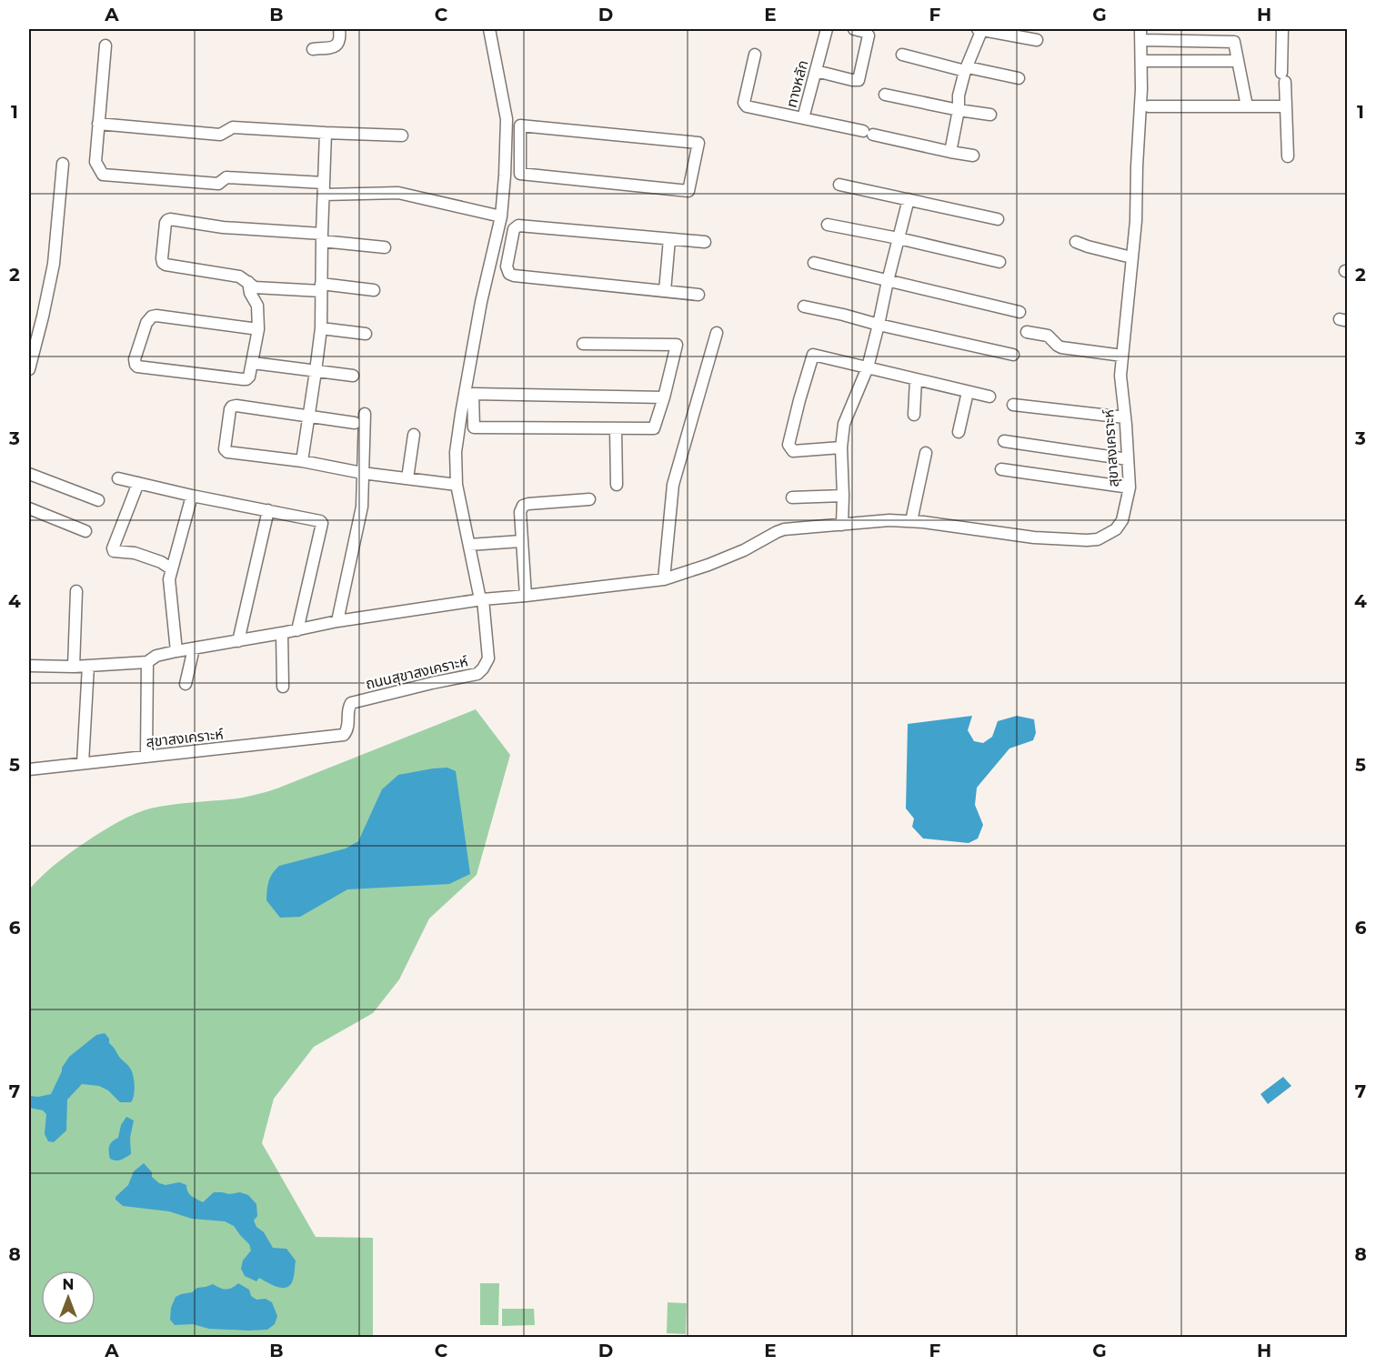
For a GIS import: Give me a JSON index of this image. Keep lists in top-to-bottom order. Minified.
{"streets":{"street":["ทางหลัก","สุขาสงเคราะห์","ถนนสุขาสงเคราะห์"]},"crossings":[["สุขาสงเคราะห์","ถนนสุขาสงเคราะห์"]],"north":"top","grid":{"columns":["A","B","C","D","E","F","G","H"],"rows":["1","2","3","4","5","6","7","8"]}}
